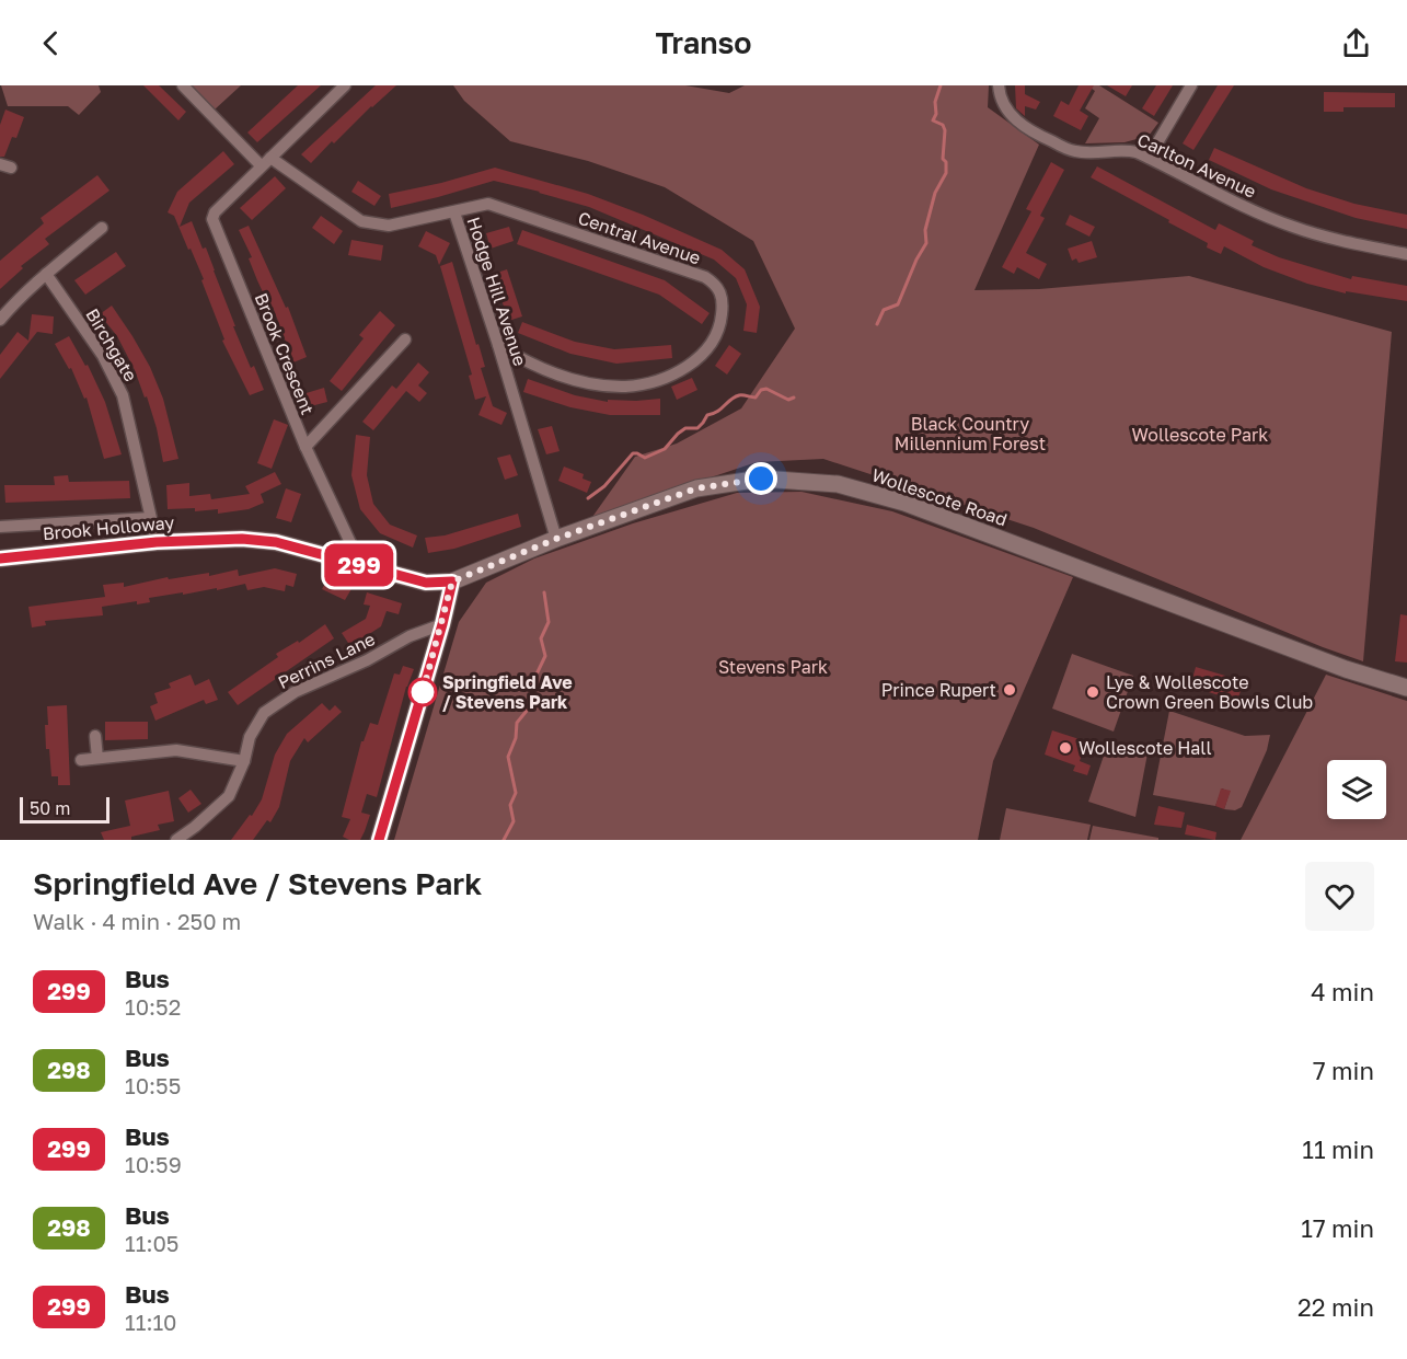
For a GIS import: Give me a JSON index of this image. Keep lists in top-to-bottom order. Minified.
{"streets":{"street":["Carlton Avenue","Central Avenue","Hodge Hill Avenue","Birchgate","Brook Crescent","Wollescote Road","Brook Holloway","Perrins Lane"]},"crossings":[["Central Avenue","Hodge Hill Avenue"],["Hodge Hill Avenue","Brook Crescent"],["Hodge Hill Avenue","Wollescote Road"],["Birchgate","Brook Holloway"],["Brook Crescent","Brook Holloway"],["Wollescote Road","Brook Holloway"]],"parks":["Black Country Millennium Forest","Wollescote Park","Stevens Park"],"places":["Prince Rupert","Springfield Ave / Stevens Park","Lye & Wollescote Crown Green Bowls Club","Wollescote Hall"],"lines":["bus line 299"],"scale_bar":"50 m","page":{"header":"Transo","on_map":"299","scale":"50 m","heading":["Springfield Ave / Stevens Park","Walk · 4 min · 250 m"],"list":[{"mark":"299","name":"Bus","note":"10:52","value":"4 min"},{"mark":"298","name":"Bus","note":"10:55","value":"7 min"},{"mark":"299","name":"Bus","note":"10:59","value":"11 min"},{"mark":"298","name":"Bus","note":"11:05","value":"17 min"},{"mark":"299","name":"Bus","note":"11:10","value":"22 min"}]}}
